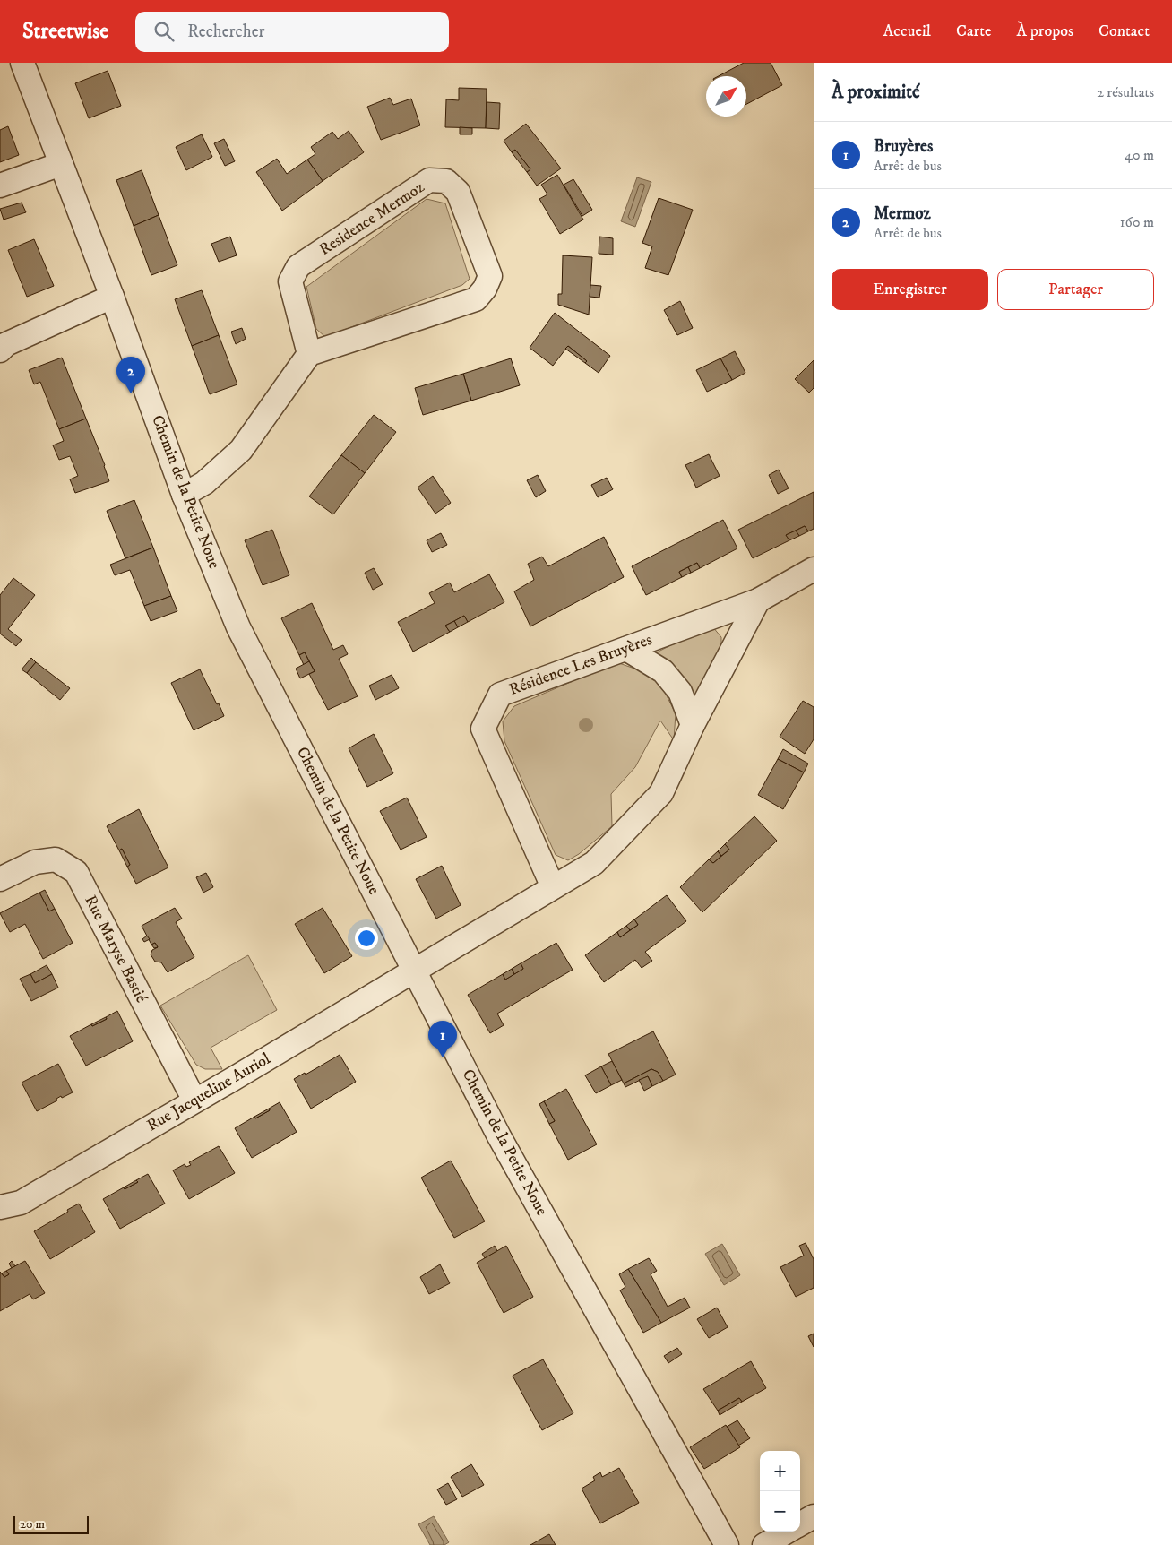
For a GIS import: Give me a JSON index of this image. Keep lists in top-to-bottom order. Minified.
{"streets":{"street":["Residence Mermoz","Chemin de la Petite Noue","Résidence Les Bruyères","Rue Maryse Bastié","Rue Jacqueline Auriol"]},"crossings":[["Chemin de la Petite Noue","Rue Jacqueline Auriol"],["Rue Maryse Bastié","Rue Jacqueline Auriol"]],"scale_bar":"20 m","north":"top right","page":{"header":"Streetwise","search":"Rechercher","nav":["Accueil","Carte","À propos","Contact"],"heading":["À proximité","2 résultats"],"list":[{"mark":"1","name":"Bruyères","note":"Arrêt de bus","value":"40 m"},{"mark":"2","name":"Mermoz","note":"Arrêt de bus","value":"160 m"}],"buttons":["Enregistrer","Partager"],"pins":["2","1"],"map_buttons":["+","−"],"scale":"20 m"}}
